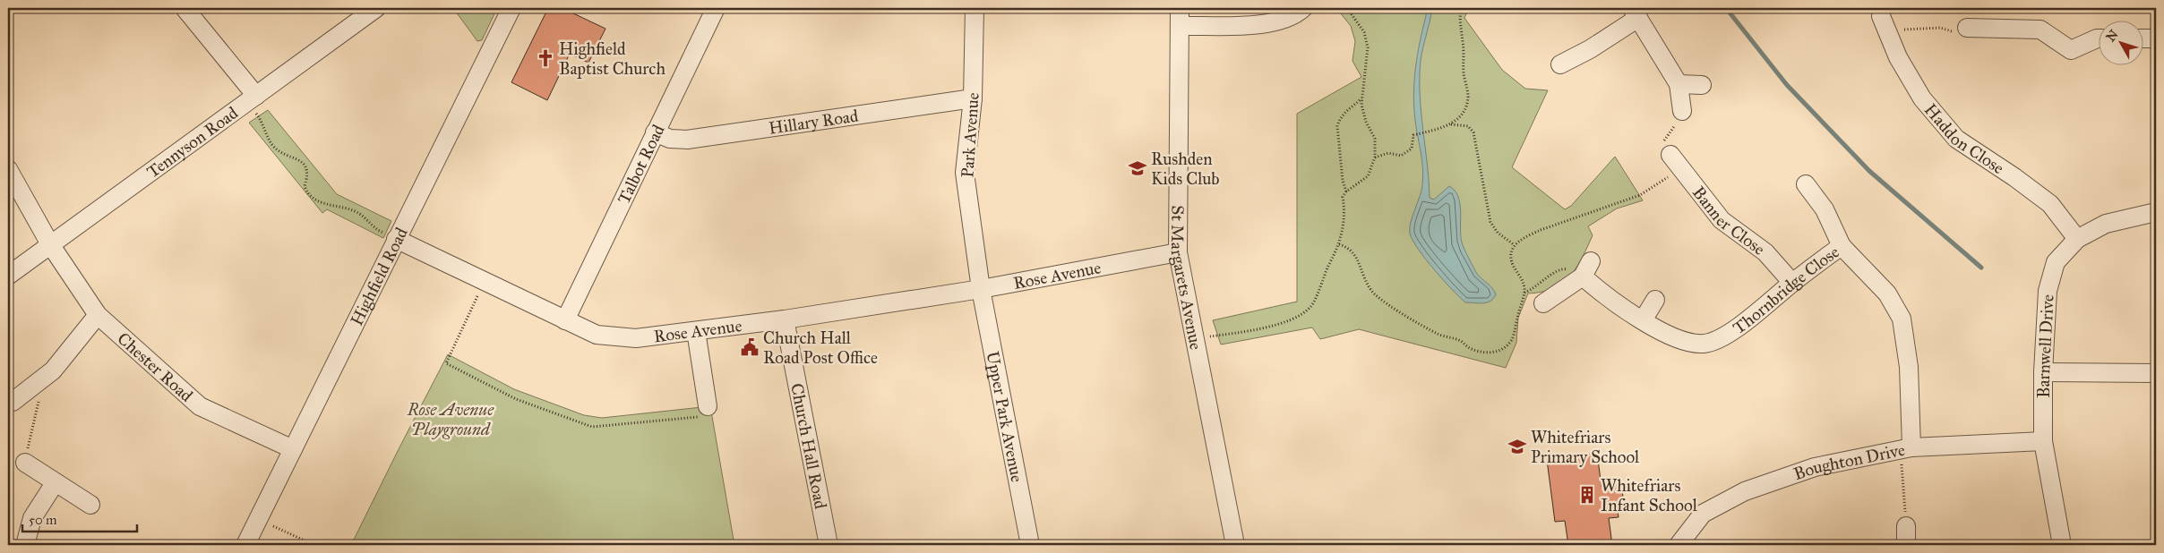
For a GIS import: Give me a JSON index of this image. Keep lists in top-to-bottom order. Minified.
{"streets":{"street":["Hillary Road","Park Avenue","Haddon Close","Tennyson Road","Talbot Road","Banner Close","Rose Avenue","Highfield Road","St Margarets Avenue","Thornbridge Close","Barnwell Drive","Chester Road","Upper Park Avenue","Church Hall Road","Boughton Drive"]},"crossings":[["Hillary Road","Park Avenue"],["Hillary Road","Talbot Road"],["Park Avenue","Rose Avenue"],["Park Avenue","Upper Park Avenue"],["Haddon Close","Barnwell Drive"],["Tennyson Road","Chester Road"],["Talbot Road","Rose Avenue"],["Banner Close","Thornbridge Close"],["Rose Avenue","Highfield Road"],["Rose Avenue","St Margarets Avenue"],["Rose Avenue","Upper Park Avenue"],["Rose Avenue","Church Hall Road"],["Highfield Road","Chester Road"],["Thornbridge Close","Boughton Drive"],["Barnwell Drive","Boughton Drive"]],"parks":["Rose Avenue Playground"],"places":{"church":["Highfield Baptist Church"],"school or university":["Rushden Kids Club","Whitefriars Primary School"],"public building":["Church Hall Road Post Office"],"building":["Whitefriars Infant School"]},"scale_bar":"50 m","north":"top left"}
